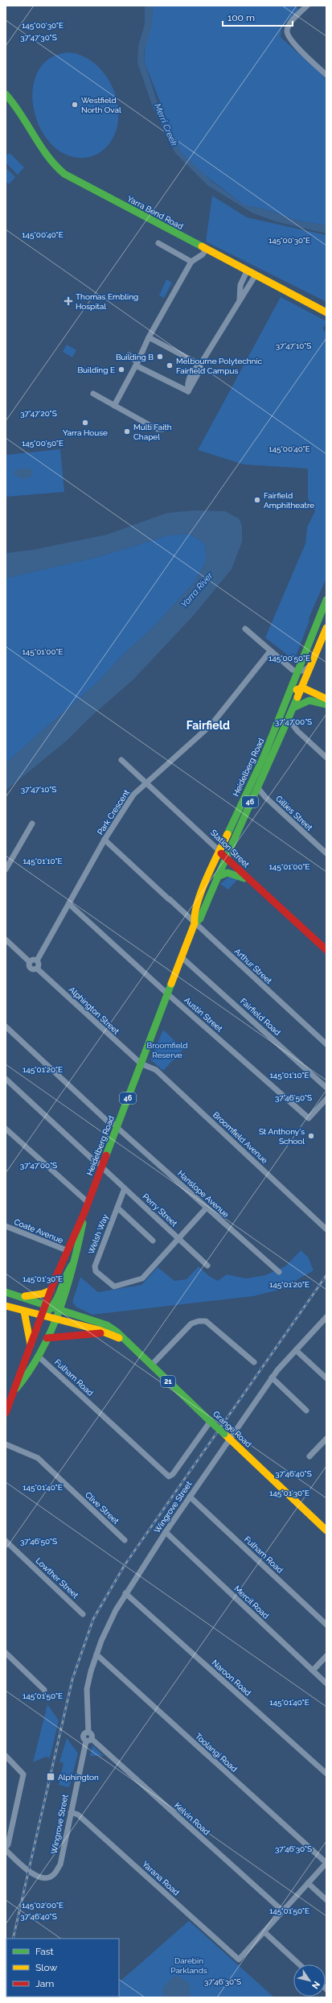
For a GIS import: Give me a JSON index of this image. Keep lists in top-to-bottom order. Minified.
{"streets":{"main road":["Yarra Bend Road","Heidelberg Road","46","Station Street","21","Grange Road"],"street":["Park Crescent","Gillies Street","Arthur Street","Alphington Street","Austin Street","Fairfield Road","Broomfield Avenue","Hanslope Avenue","Perry Street","Coate Avenue","Welsh Way","Fulham Road","Wingrove Street","Clive Street","Lowther Street","Mercil Road","Naroon Road","Toolangi Road","Kelvin Road","Yarana Road"]},"crossings":[["Heidelberg Road","Gillies Street"],["Heidelberg Road","Station Street"],["Heidelberg Road","Arthur Street"],["Heidelberg Road","Alphington Street"],["Heidelberg Road","Austin Street"],["Heidelberg Road","Fairfield Road"],["Heidelberg Road","Broomfield Avenue"],["Heidelberg Road","Hanslope Avenue"],["Heidelberg Road","Perry Street"],["Heidelberg Road","Coate Avenue"],["Heidelberg Road","Fulham Road"],["Heidelberg Road","21"],["Heidelberg Road","Grange Road"],["Park Crescent","Station Street"],["Park Crescent","Arthur Street"],["Park Crescent","Austin Street"],["Alphington Street","Broomfield Avenue"],["Perry Street","Welsh Way"],["Fulham Road","Grange Road"],["Fulham Road","Wingrove Street"],["21","Grange Road"],["Grange Road","Wingrove Street"],["Wingrove Street","Mercil Road"],["Wingrove Street","Naroon Road"],["Wingrove Street","Toolangi Road"],["Wingrove Street","Kelvin Road"],["Wingrove Street","Yarana Road"]],"districts":["Fairfield"],"water":["Merri Creek","Yarra River"],"parks":["Broomfield Reserve","Darebin Parklands"],"places":{"other":["Westfield North Oval","Building B","Melbourne Polytechnic Fairfield Campus","Building E","Yarra House","Multi Faith Chapel","Fairfield Amphitheatre","St Anthony's School"],"health":["Thomas Embling Hospital"],"transit":["Alphington"]},"legend":["Fast","Slow","Jam"],"scale_bar":"100 m","north":"bottom right","coordinates":["145°00'30\"E","37°47'30\"S","145°00'40\"E","37°47'10\"S","37°47'20\"S","145°00'50\"E","145°01'00\"E","37°47'00\"S","145°01'10\"E","145°01'20\"E","37°46'50\"S","145°01'30\"E","37°46'40\"S","145°01'40\"E","145°01'50\"E","37°46'30\"S","145°02'00\"E"]}
